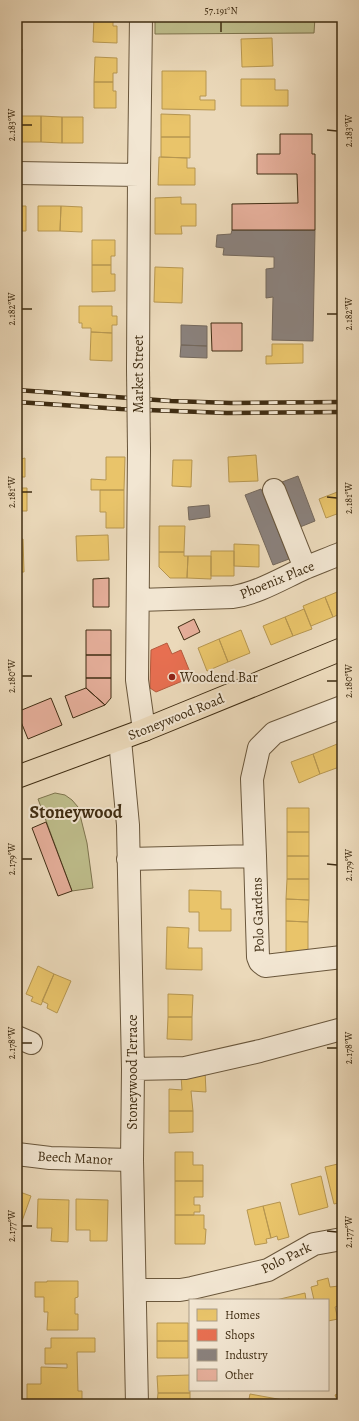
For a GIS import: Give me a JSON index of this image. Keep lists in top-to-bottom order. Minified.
{"streets":{"main road":["Stoneywood Road"],"street":["Market Street","Phoenix Place","Polo Gardens","Stoneywood Terrace","Beech Manor","Polo Park"]},"crossings":[["Market Street","Phoenix Place"],["Market Street","Stoneywood Road"],["Stoneywood Road","Stoneywood Terrace"],["Stoneywood Terrace","Beech Manor"],["Stoneywood Terrace","Polo Park"]],"districts":["Stoneywood"],"places":["Woodend Bar"],"legend":["Homes","Shops","Industry","Other"],"coordinates":["57.191°N","2.183°W","2.182°W","2.181°W","2.180°W","2.179°W","2.178°W","2.177°W"]}
